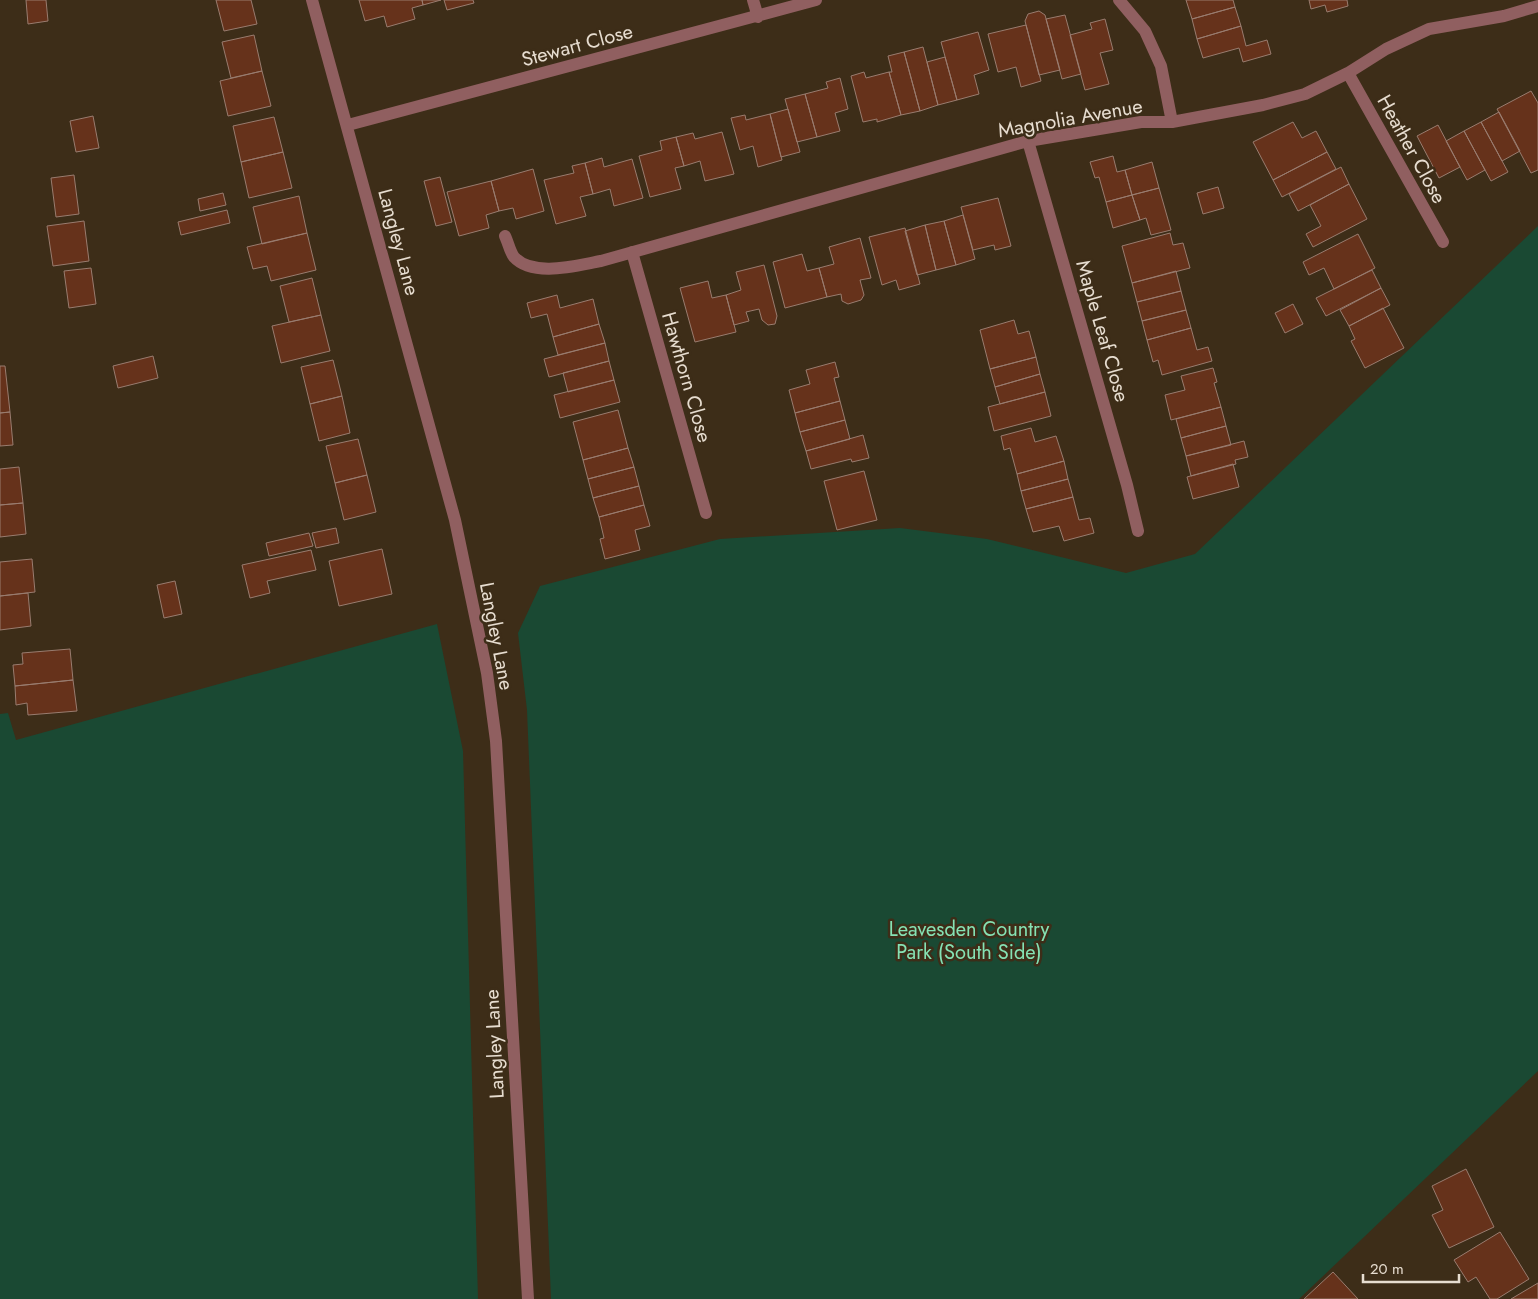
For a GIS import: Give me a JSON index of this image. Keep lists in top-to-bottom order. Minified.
{"streets":{"street":["Stewart Close","Magnolia Avenue","Heather Close","Langley Lane","Maple Leaf Close","Hawthorn Close"]},"crossings":[["Stewart Close","Langley Lane"],["Magnolia Avenue","Heather Close"],["Magnolia Avenue","Maple Leaf Close"],["Magnolia Avenue","Hawthorn Close"]],"parks":["Leavesden Country Park (South Side)"],"scale_bar":"20 m"}
